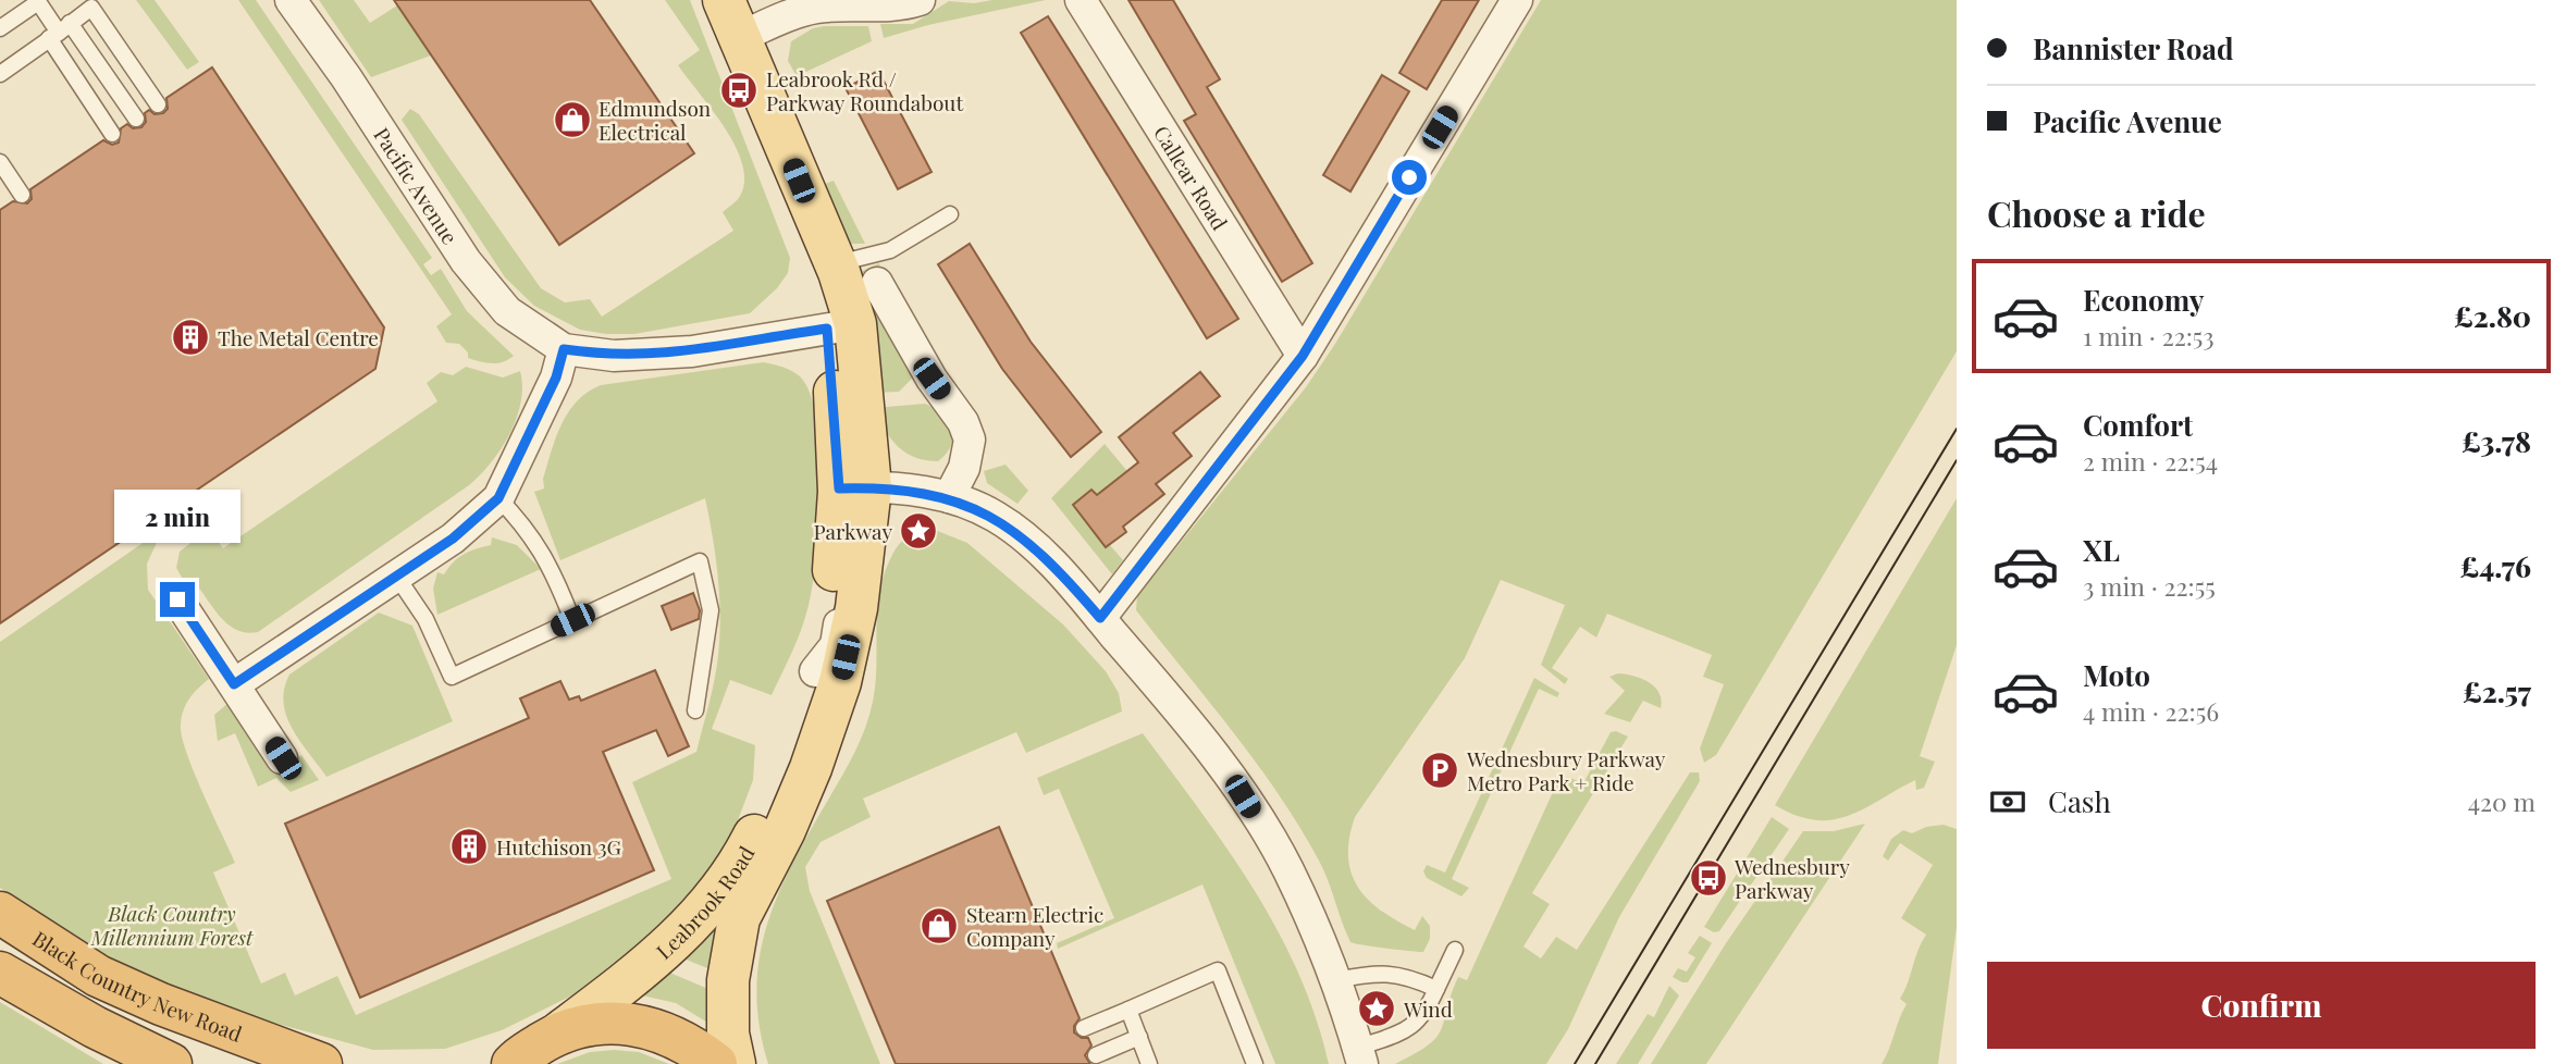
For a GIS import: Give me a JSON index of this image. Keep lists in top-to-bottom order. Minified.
{"streets":{"highway":["Black Country New Road"],"main road":["Leabrook Road"],"street":["Callear Road","Pacific Avenue"]},"crossings":[["Pacific Avenue","Leabrook Road"]],"parks":["Black Country Millennium Forest"],"places":{"bus stop":["Leabrook Rd / Parkway Roundabout","Wednesbury Parkway"],"shop":["Edmundson Electrical","Stearn Electric Company"],"building":["The Metal Centre","Hutchison 3G"],"place":["Parkway","Wind"],"parking":["Wednesbury Parkway Metro Park + Ride"]},"page":{"banner":["Bannister Road","Pacific Avenue"],"heading":"Choose a ride","list":[{"name":"Economy","note":"1 min · 22:53","value":"£2.80"},{"name":"Comfort","note":"2 min · 22:54","value":"£3.78"},{"name":"XL","note":"3 min · 22:55","value":"£4.76"},{"name":"Moto","note":"4 min · 22:56","value":"£2.57"}],"bubble":"2 min","pay":["Cash","420 m"],"buttons":"Confirm"}}
